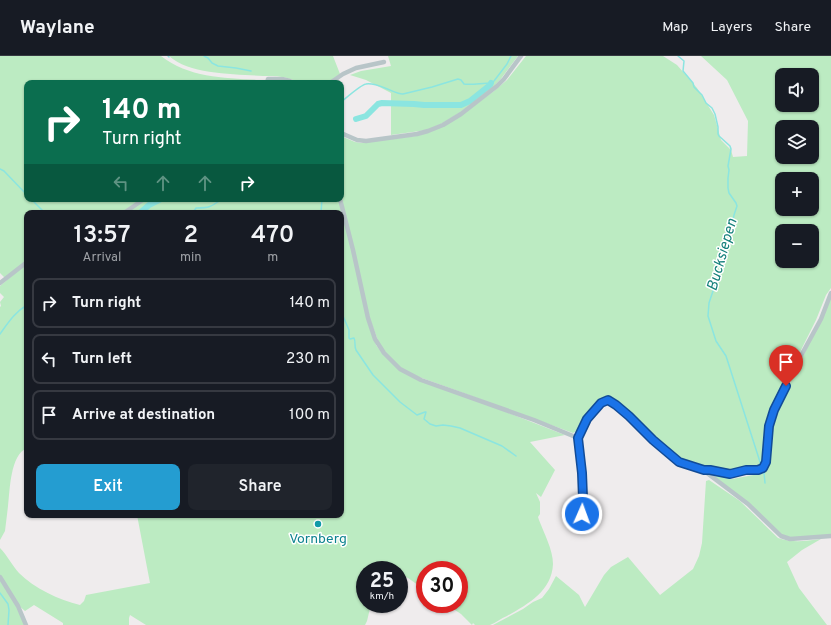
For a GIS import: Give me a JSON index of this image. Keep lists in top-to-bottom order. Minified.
{"water":["Bucksiepen"],"places":["Vornberg"],"page":{"header":"Waylane","nav":["Map","Layers","Share"],"map_buttons":["+","−"],"turn":["140 m","Turn right"],"eta":["13:57","Arrival","2","min","470","m"],"list":[{"name":"Turn right","value":"140 m"},{"name":"Turn left","value":"230 m"},{"name":"Arrive at destination","value":"100 m"}],"buttons":["Exit","Share"],"speed":"25 km/h","limit":"30"}}
